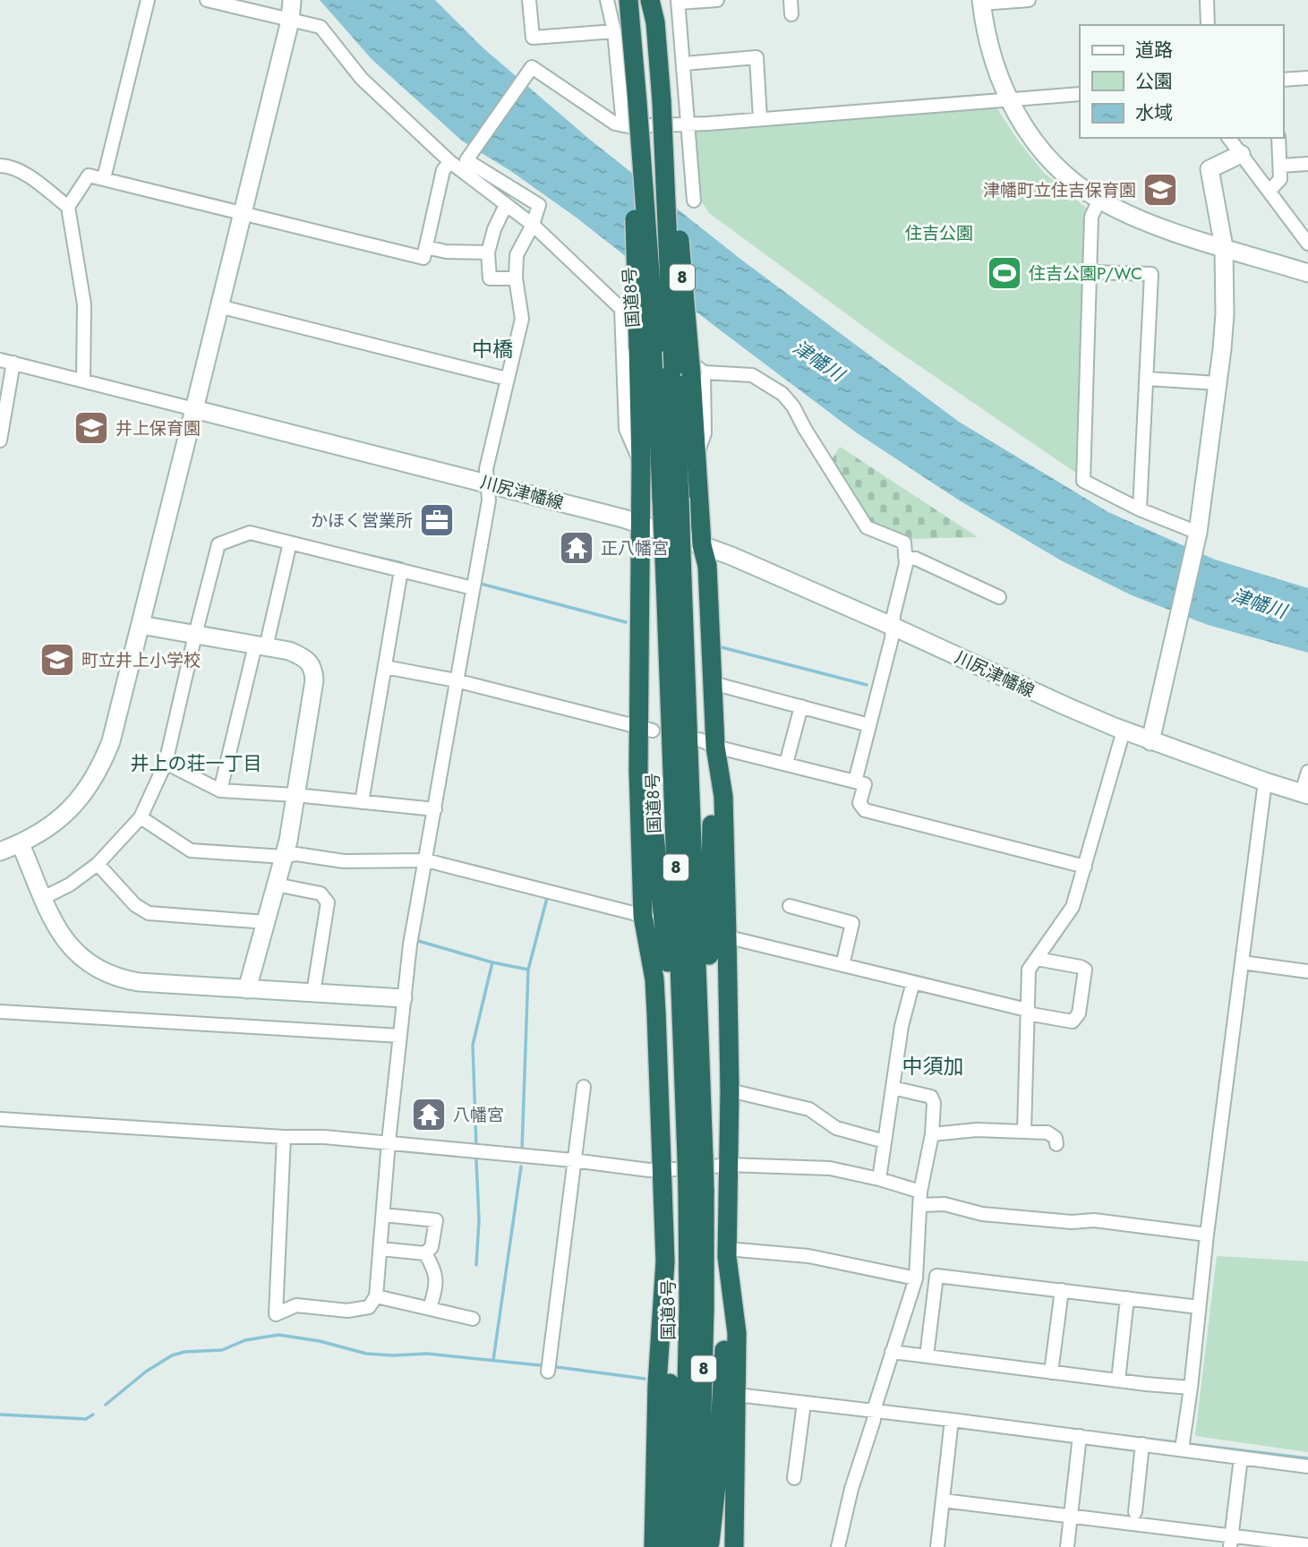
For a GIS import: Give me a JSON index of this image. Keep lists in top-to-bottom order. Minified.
{"streets":{"highway":["8","国道8号"],"street":["川尻津幡線"]},"crossings":[["8","国道8号"]],"districts":["中橋","井上の荘一丁目","中須加"],"water":["津幡川"],"parks":["住吉公園"],"places":{"school or university":["津幡町立住吉保育園","井上保育園","町立井上小学校"],"sports":["住吉公園P/WC"],"office":["かほく営業所"],"temple":["正八幡宮","八幡宮"]},"legend":["道路","公園","水域"]}
